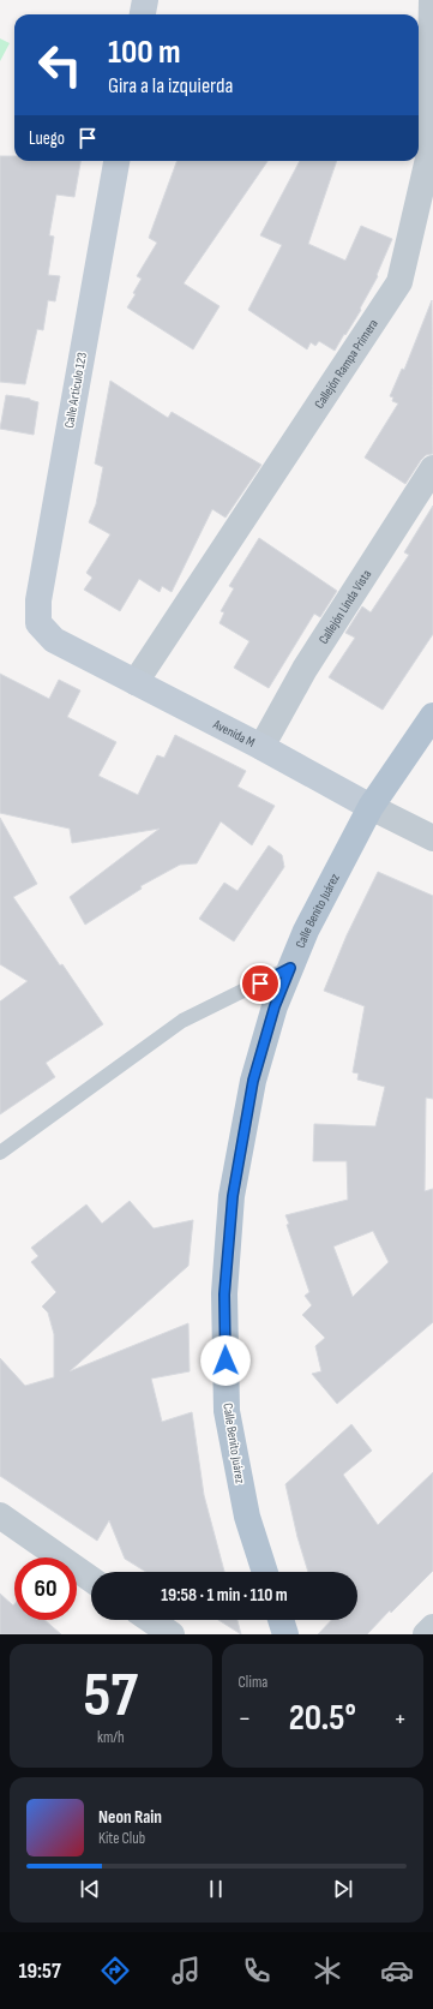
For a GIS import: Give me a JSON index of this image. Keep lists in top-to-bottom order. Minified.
{"streets":{"main road":["Calle Benito Juárez"],"street":["Callejón Rampa Primera","Calle Artículo 123","Callejón Linda Vista","Avenida M"]},"crossings":[["Callejón Rampa Primera","Avenida M"],["Calle Artículo 123","Avenida M"],["Callejón Linda Vista","Avenida M"],["Avenida M","Calle Benito Juárez"]],"page":{"turn":["100 m","Gira a la izquierda"],"then":"Luego","limit":"60","trip":"19:58 · 1 min · 110 m","tile":[["57","km/h"],"Clima"],"heat":["−","20.5°","+"],"song":["Neon Rain","Kite Club"],"tabs":"19:57"}}
